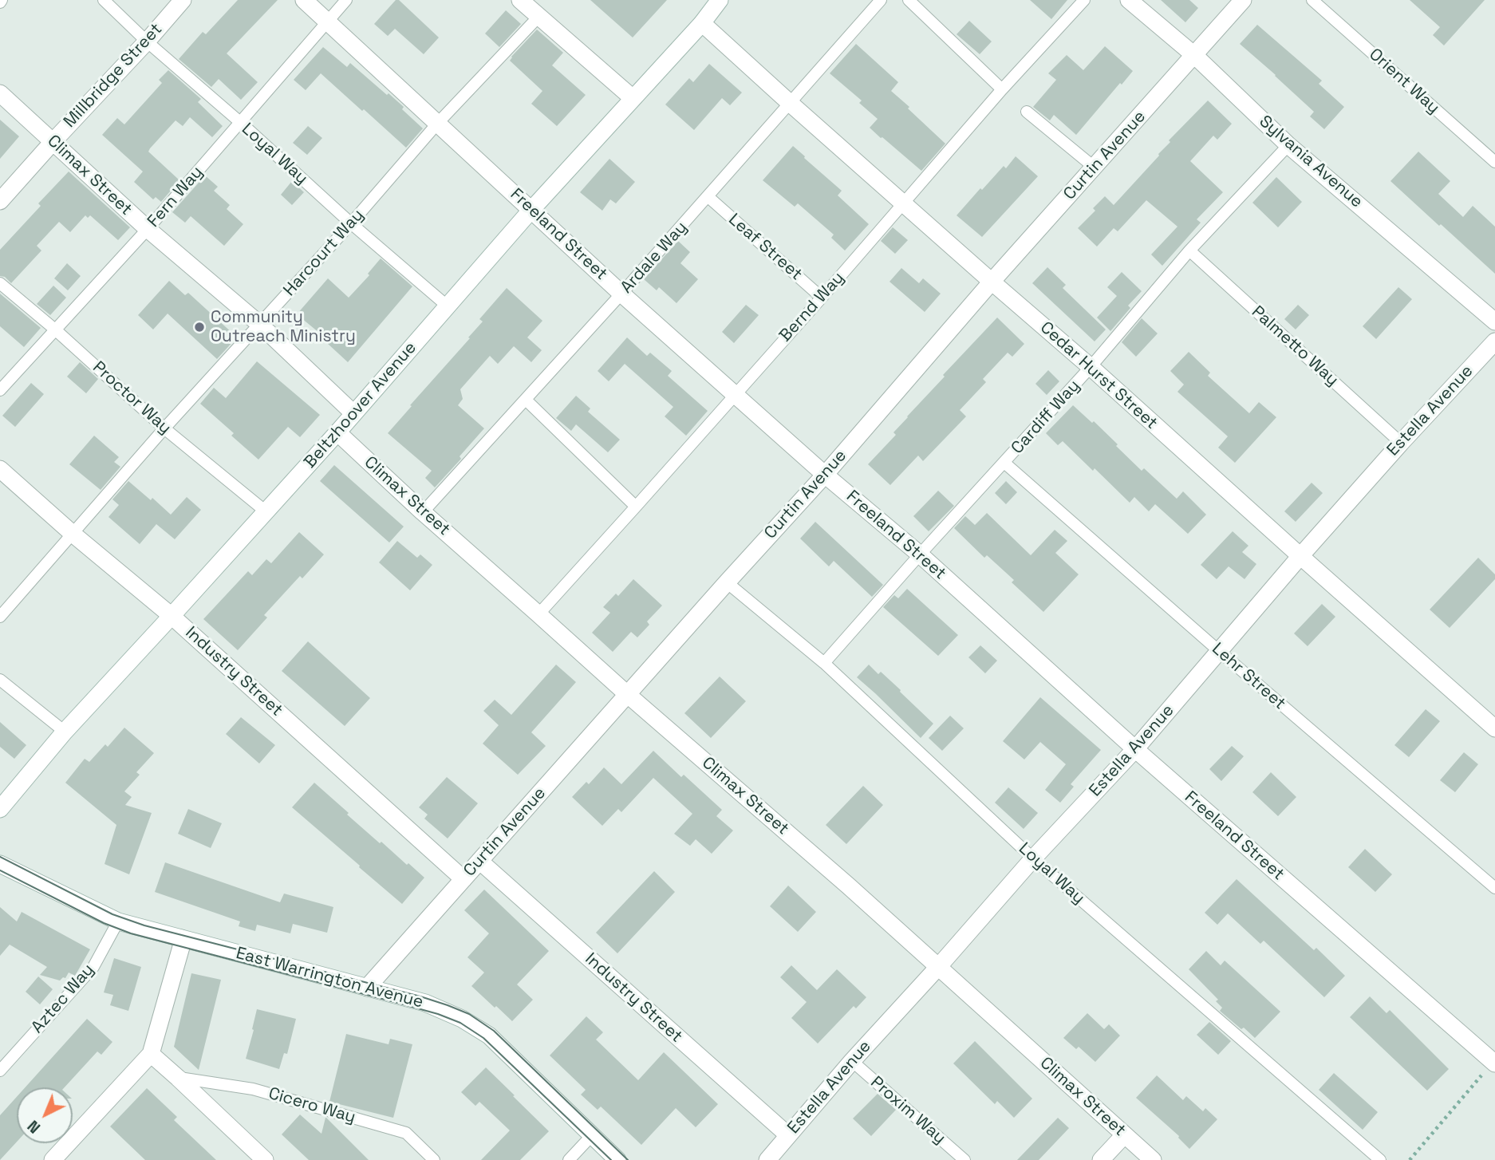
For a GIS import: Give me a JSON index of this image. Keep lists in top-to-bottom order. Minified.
{"streets":{"street":["Millbridge Street","Curtin Avenue","Sylvania Avenue","Climax Street","Freeland Street","Cedar Hurst Street","Beltzhoover Avenue","Estella Avenue","Industry Street","East Warrington Avenue"],"lane":["Orient Way","Loyal Way","Fern Way","Leaf Street","Harcourt Way","Ardale Way","Bernd Way","Palmetto Way","Proctor Way","Cardiff Way","Lehr Street","Aztec Way","Cicero Way","Proxim Way"]},"crossings":[["Millbridge Street","Loyal Way"],["Millbridge Street","Climax Street"],["Loyal Way","Curtin Avenue"],["Loyal Way","Fern Way"],["Loyal Way","Harcourt Way"],["Loyal Way","Beltzhoover Avenue"],["Loyal Way","Estella Avenue"],["Loyal Way","Cardiff Way"],["Curtin Avenue","Sylvania Avenue"],["Curtin Avenue","Climax Street"],["Curtin Avenue","Freeland Street"],["Curtin Avenue","Cedar Hurst Street"],["Curtin Avenue","Industry Street"],["Curtin Avenue","East Warrington Avenue"],["Sylvania Avenue","Cardiff Way"],["Climax Street","Fern Way"],["Climax Street","Harcourt Way"],["Climax Street","Ardale Way"],["Climax Street","Bernd Way"],["Climax Street","Beltzhoover Avenue"],["Climax Street","Estella Avenue"],["Fern Way","Freeland Street"],["Fern Way","Proctor Way"],["Freeland Street","Harcourt Way"],["Freeland Street","Ardale Way"],["Freeland Street","Bernd Way"],["Freeland Street","Beltzhoover Avenue"],["Freeland Street","Estella Avenue"],["Freeland Street","Cardiff Way"],["Leaf Street","Ardale Way"],["Leaf Street","Bernd Way"],["Harcourt Way","Proctor Way"],["Harcourt Way","Industry Street"],["Ardale Way","Cedar Hurst Street"],["Bernd Way","Cedar Hurst Street"],["Palmetto Way","Estella Avenue"],["Palmetto Way","Cardiff Way"],["Cedar Hurst Street","Beltzhoover Avenue"],["Cedar Hurst Street","Estella Avenue"],["Cedar Hurst Street","Cardiff Way"],["Proctor Way","Beltzhoover Avenue"],["Beltzhoover Avenue","Industry Street"],["Estella Avenue","Industry Street"],["Estella Avenue","Lehr Street"],["Estella Avenue","Proxim Way"],["Cardiff Way","Lehr Street"],["East Warrington Avenue","Aztec Way"]],"places":["Community Outreach Ministry"],"north":"bottom left"}
